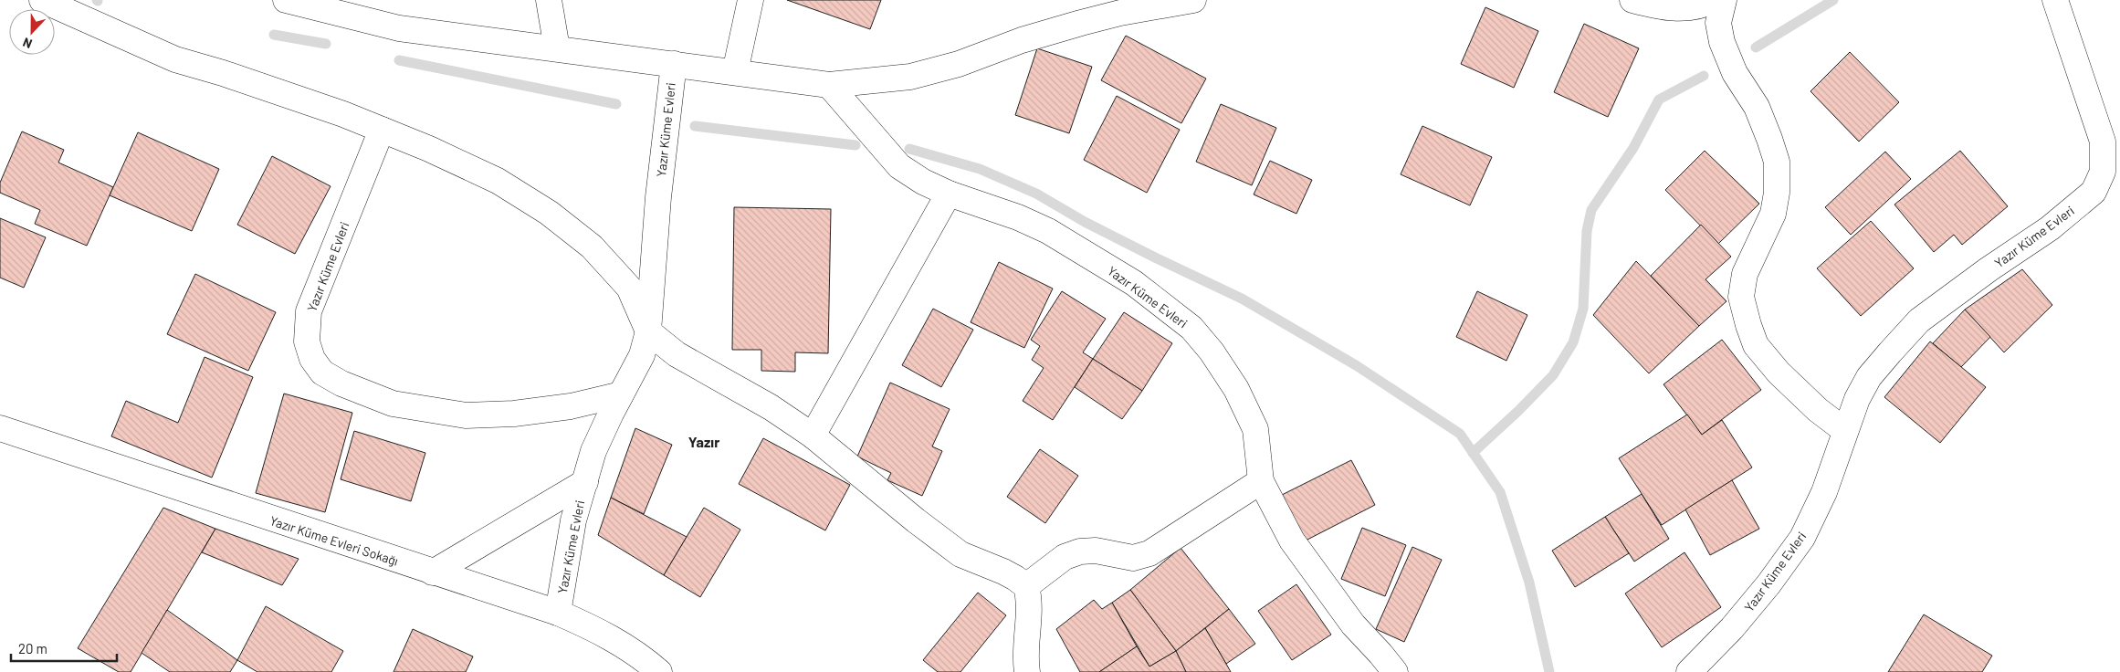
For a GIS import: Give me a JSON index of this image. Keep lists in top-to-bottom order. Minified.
{"streets":{"street":["Yazır Küme Evleri","Yazır Küme Evleri Sokağı"]},"crossings":[["Yazır Küme Evleri","Yazır Küme Evleri Sokağı"]],"districts":["Yazır"],"scale_bar":"20 m","north":"bottom"}
